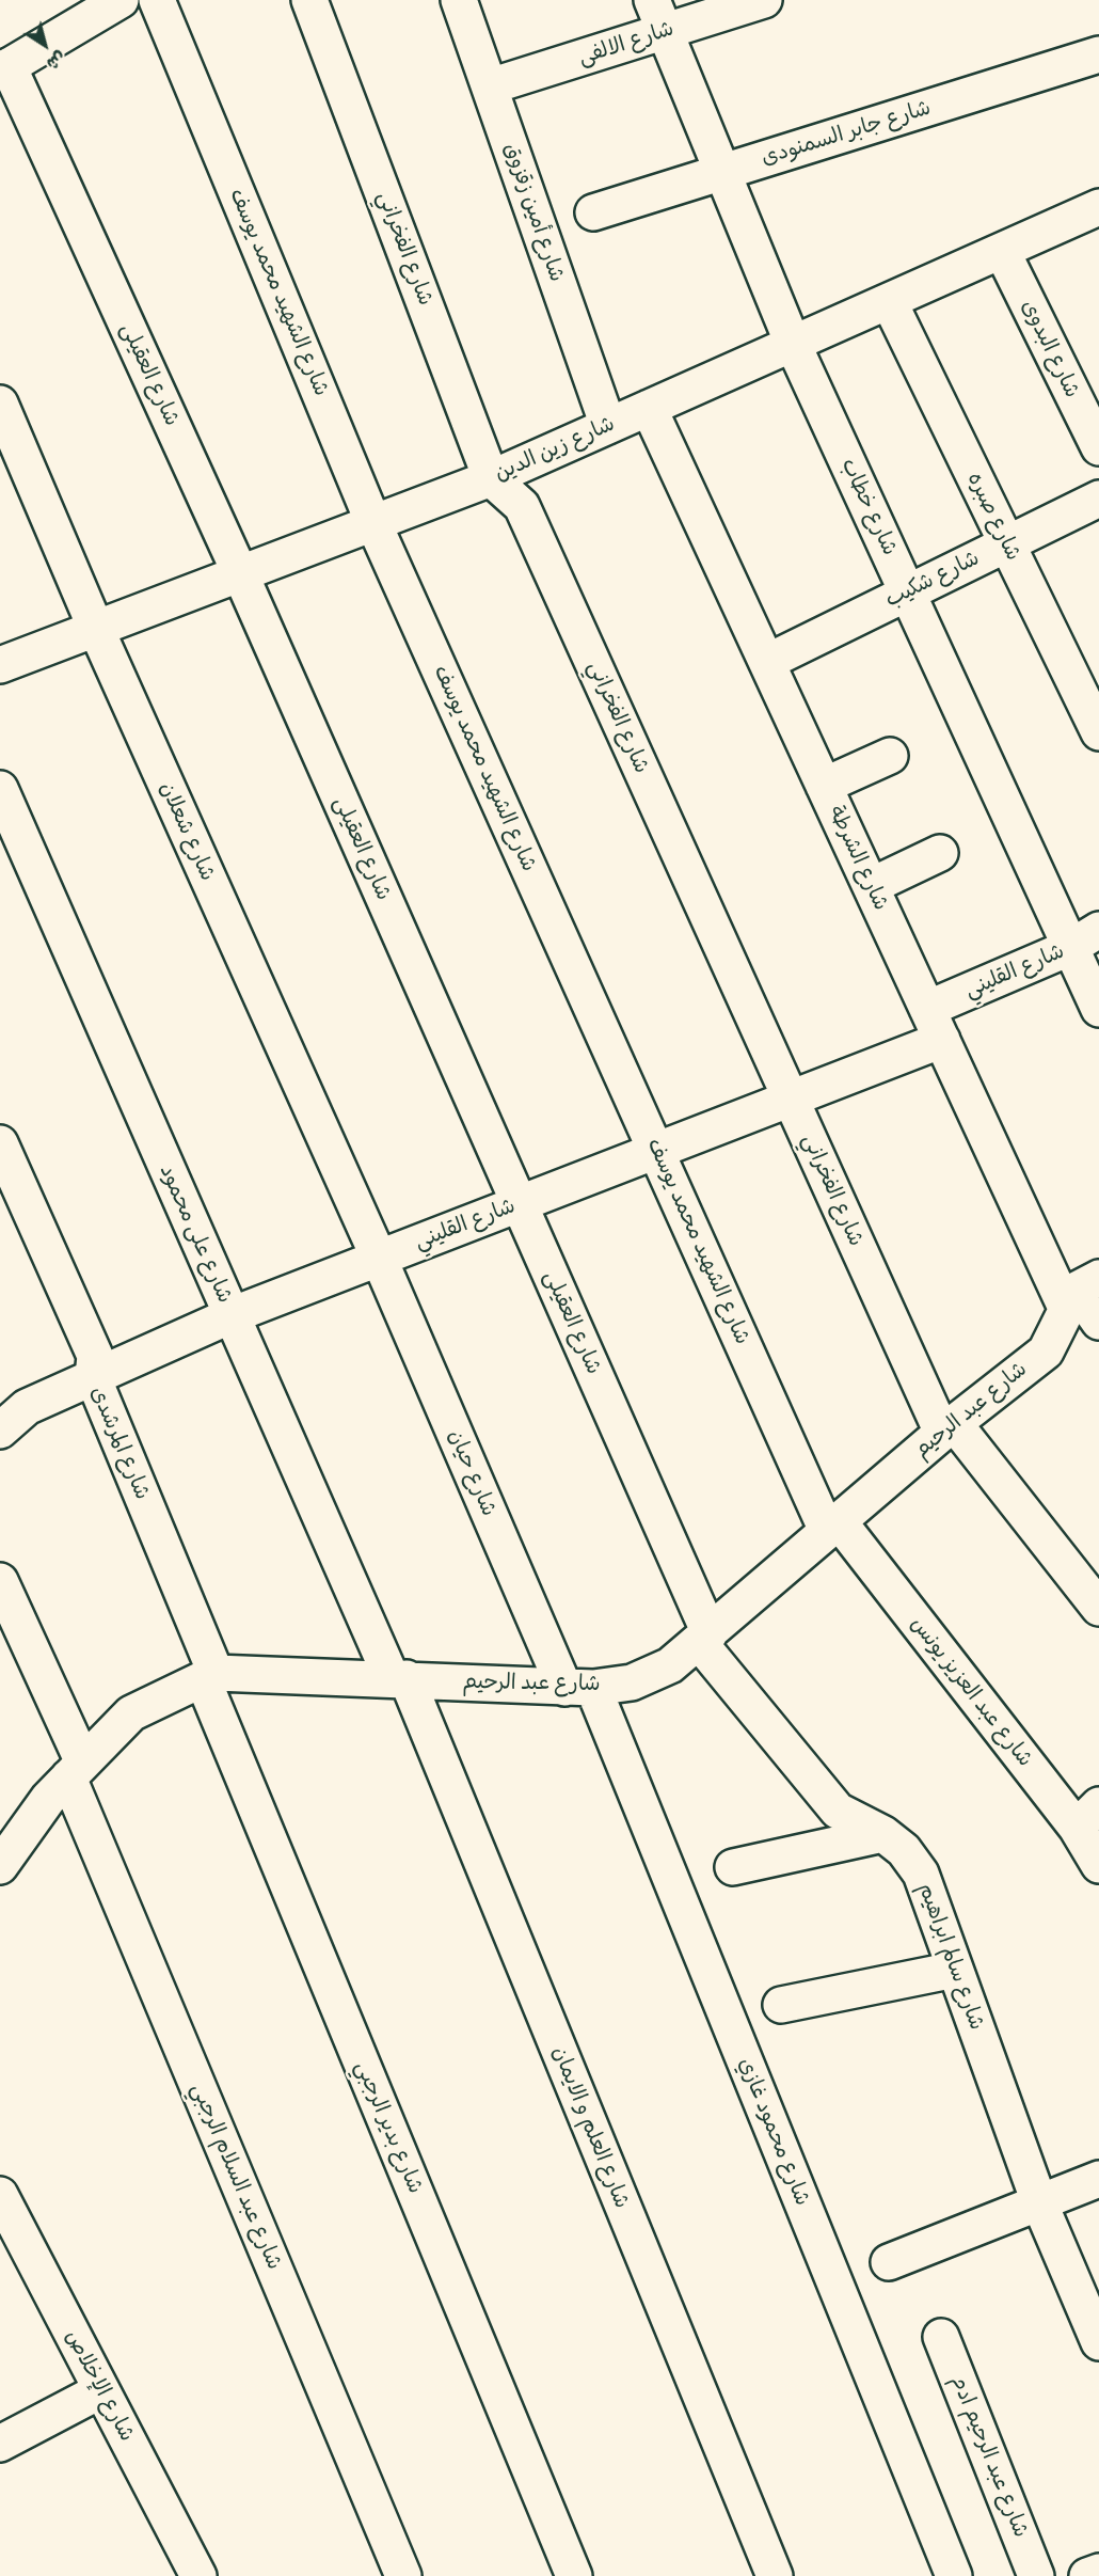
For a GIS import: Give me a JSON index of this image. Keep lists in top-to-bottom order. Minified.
{"streets":{"street":["شارع الالفى","شارع جابر السمنودى","شارع أمين زقزوق","شارع الفخراني","شارع الشهيد محمد يوسف","شارع البدوى","شارع العقيلى","شارع زين الدين","شارع خطاب","شارع صبره","شارع شكيب","شارع شعلان","شارع الشرطة","شارع القليني","شارع على محمود","شارع عبد الرحيم","شارع المرشدى","شارع حيان","شارع عبد العزيز يونس","شارع سالم ابراهيم","شارع بدير الرجبي","شارع العلم و الايمان","شارع محمود غازي","شارع عبد السلام الرجبي","شارع الإخلاص","شارع عبد الرحيم ادم"]},"crossings":[["شارع الالفى","شارع أمين زقزوق"],["شارع الالفى","شارع خطاب"],["شارع جابر السمنودى","شارع خطاب"],["شارع أمين زقزوق","شارع زين الدين"],["شارع الفخراني","شارع زين الدين"],["شارع الفخراني","شارع القليني"],["شارع الفخراني","شارع عبد الرحيم"],["شارع الشهيد محمد يوسف","شارع زين الدين"],["شارع الشهيد محمد يوسف","شارع القليني"],["شارع الشهيد محمد يوسف","شارع عبد الرحيم"],["شارع الشهيد محمد يوسف","شارع عبد العزيز يونس"],["شارع البدوى","شارع زين الدين"],["شارع العقيلى","شارع زين الدين"],["شارع العقيلى","شارع القليني"],["شارع العقيلى","شارع عبد الرحيم"],["شارع العقيلى","شارع سالم ابراهيم"],["شارع زين الدين","شارع خطاب"],["شارع زين الدين","شارع صبره"],["شارع زين الدين","شارع شعلان"],["شارع زين الدين","شارع الشرطة"],["شارع خطاب","شارع شكيب"],["شارع خطاب","شارع القليني"],["شارع صبره","شارع شكيب"],["شارع شكيب","شارع الشرطة"],["شارع شعلان","شارع القليني"],["شارع شعلان","شارع حيان"],["شارع الشرطة","شارع القليني"],["شارع الشرطة","شارع عبد الرحيم"],["شارع القليني","شارع على محمود"],["شارع القليني","شارع المرشدى"],["شارع القليني","شارع حيان"],["شارع على محمود","شارع عبد الرحيم"],["شارع على محمود","شارع العلم و الايمان"],["شارع عبد الرحيم","شارع المرشدى"],["شارع عبد الرحيم","شارع حيان"],["شارع عبد الرحيم","شارع عبد العزيز يونس"],["شارع عبد الرحيم","شارع سالم ابراهيم"],["شارع عبد الرحيم","شارع بدير الرجبي"],["شارع عبد الرحيم","شارع العلم و الايمان"],["شارع عبد الرحيم","شارع محمود غازي"],["شارع عبد الرحيم","شارع عبد السلام الرجبي"],["شارع المرشدى","شارع بدير الرجبي"],["شارع حيان","شارع محمود غازي"]],"north":"bottom right"}
